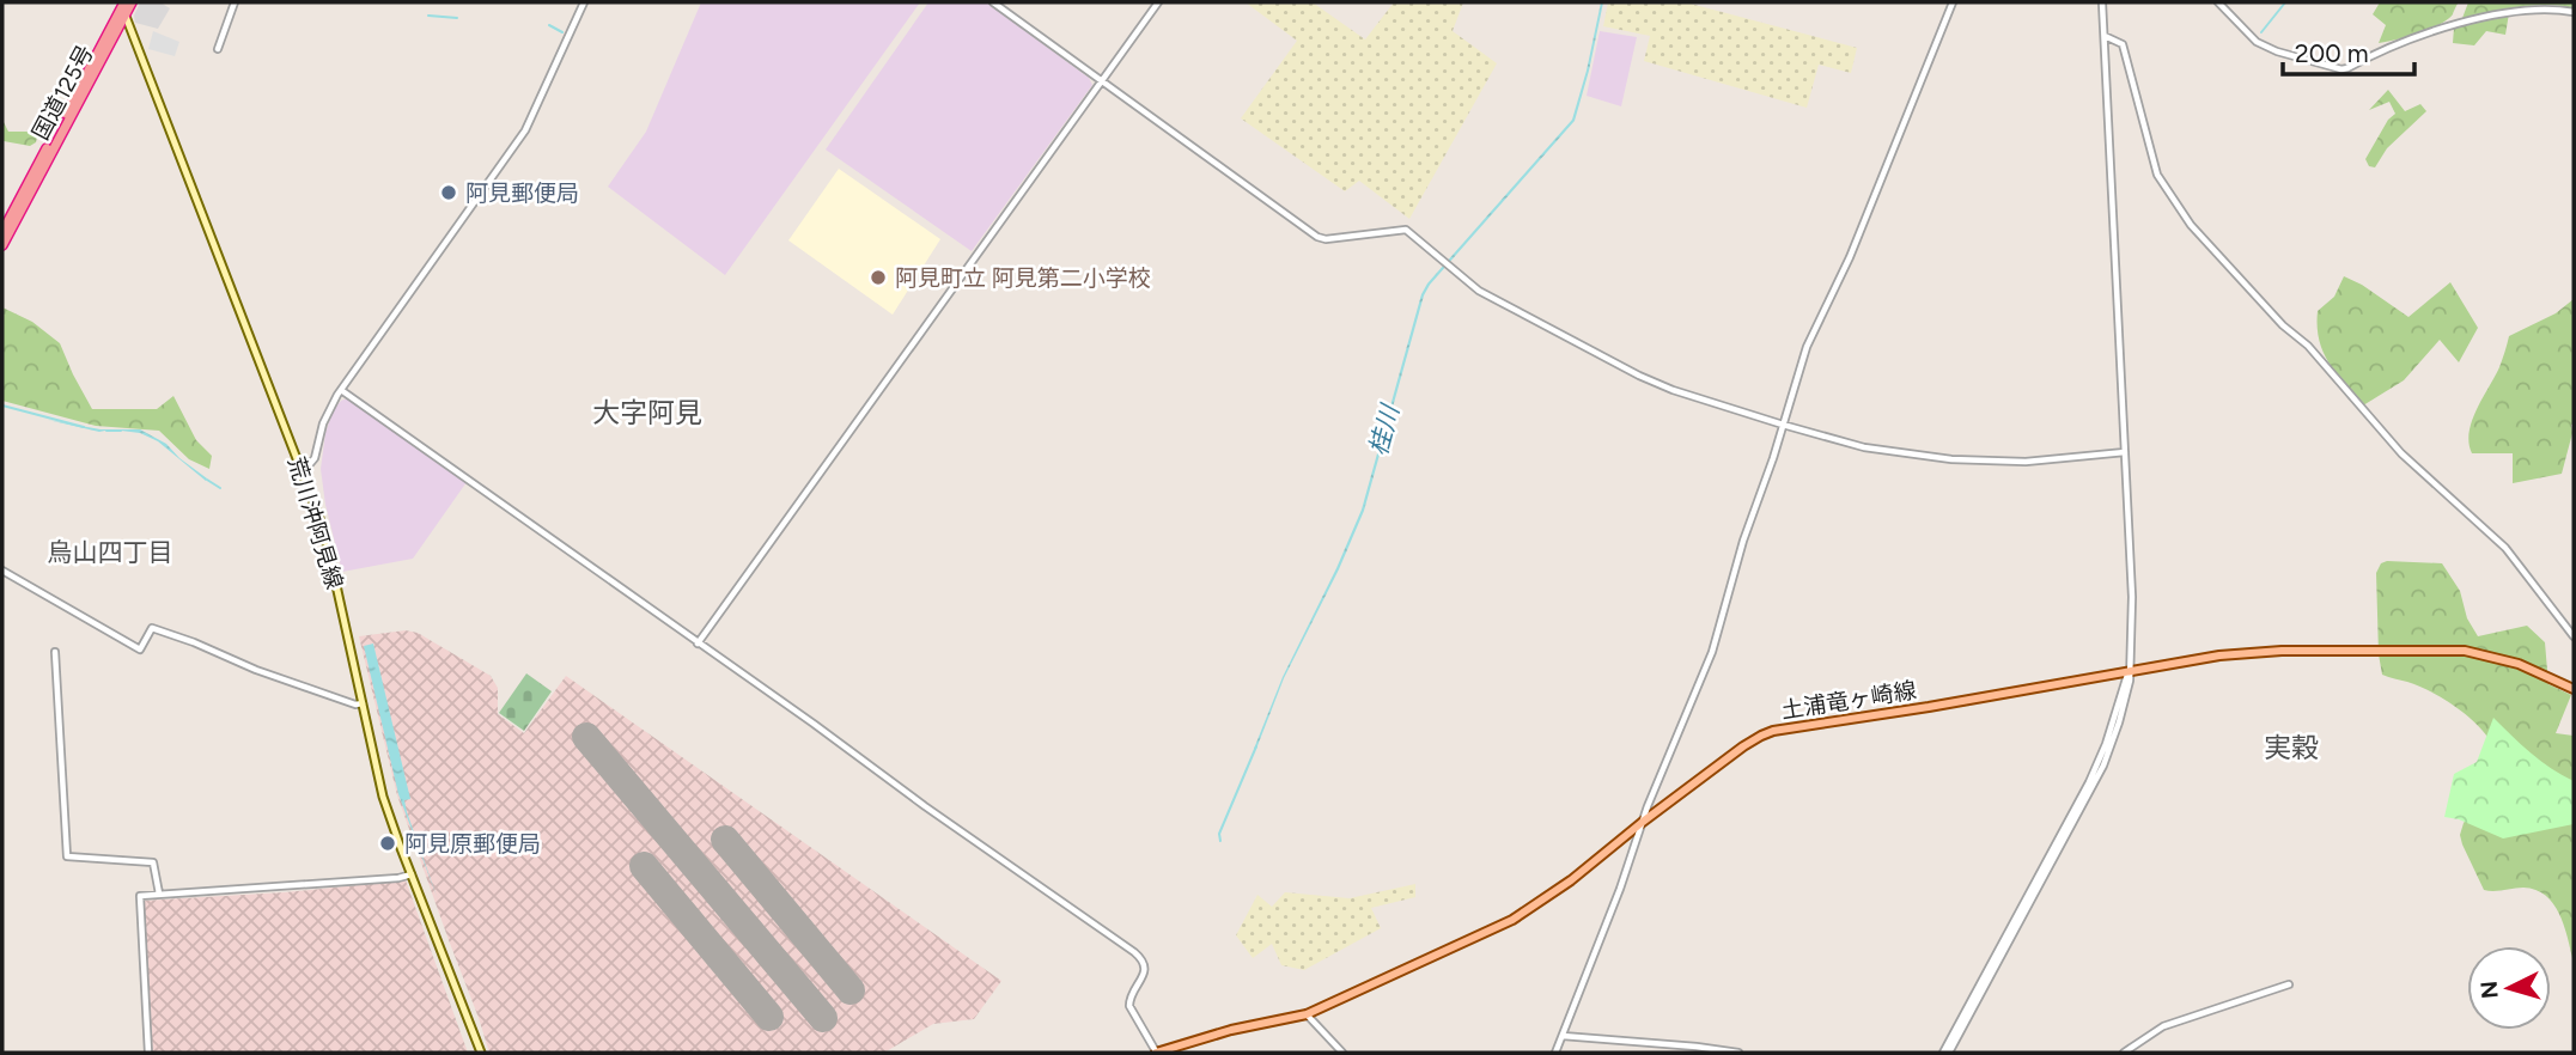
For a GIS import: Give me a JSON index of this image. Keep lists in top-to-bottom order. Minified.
{"streets":{"highway":["国道125号"],"main road":["荒川沖阿見線","土浦竜ヶ崎線"]},"crossings":[["国道125号","荒川沖阿見線"]],"districts":["大字阿見","烏山四丁目","実穀"],"water":["桂川"],"places":["阿見郵便局","阿見町立 阿見第二小学校","阿見原郵便局"],"scale_bar":"200 m","north":"left"}
